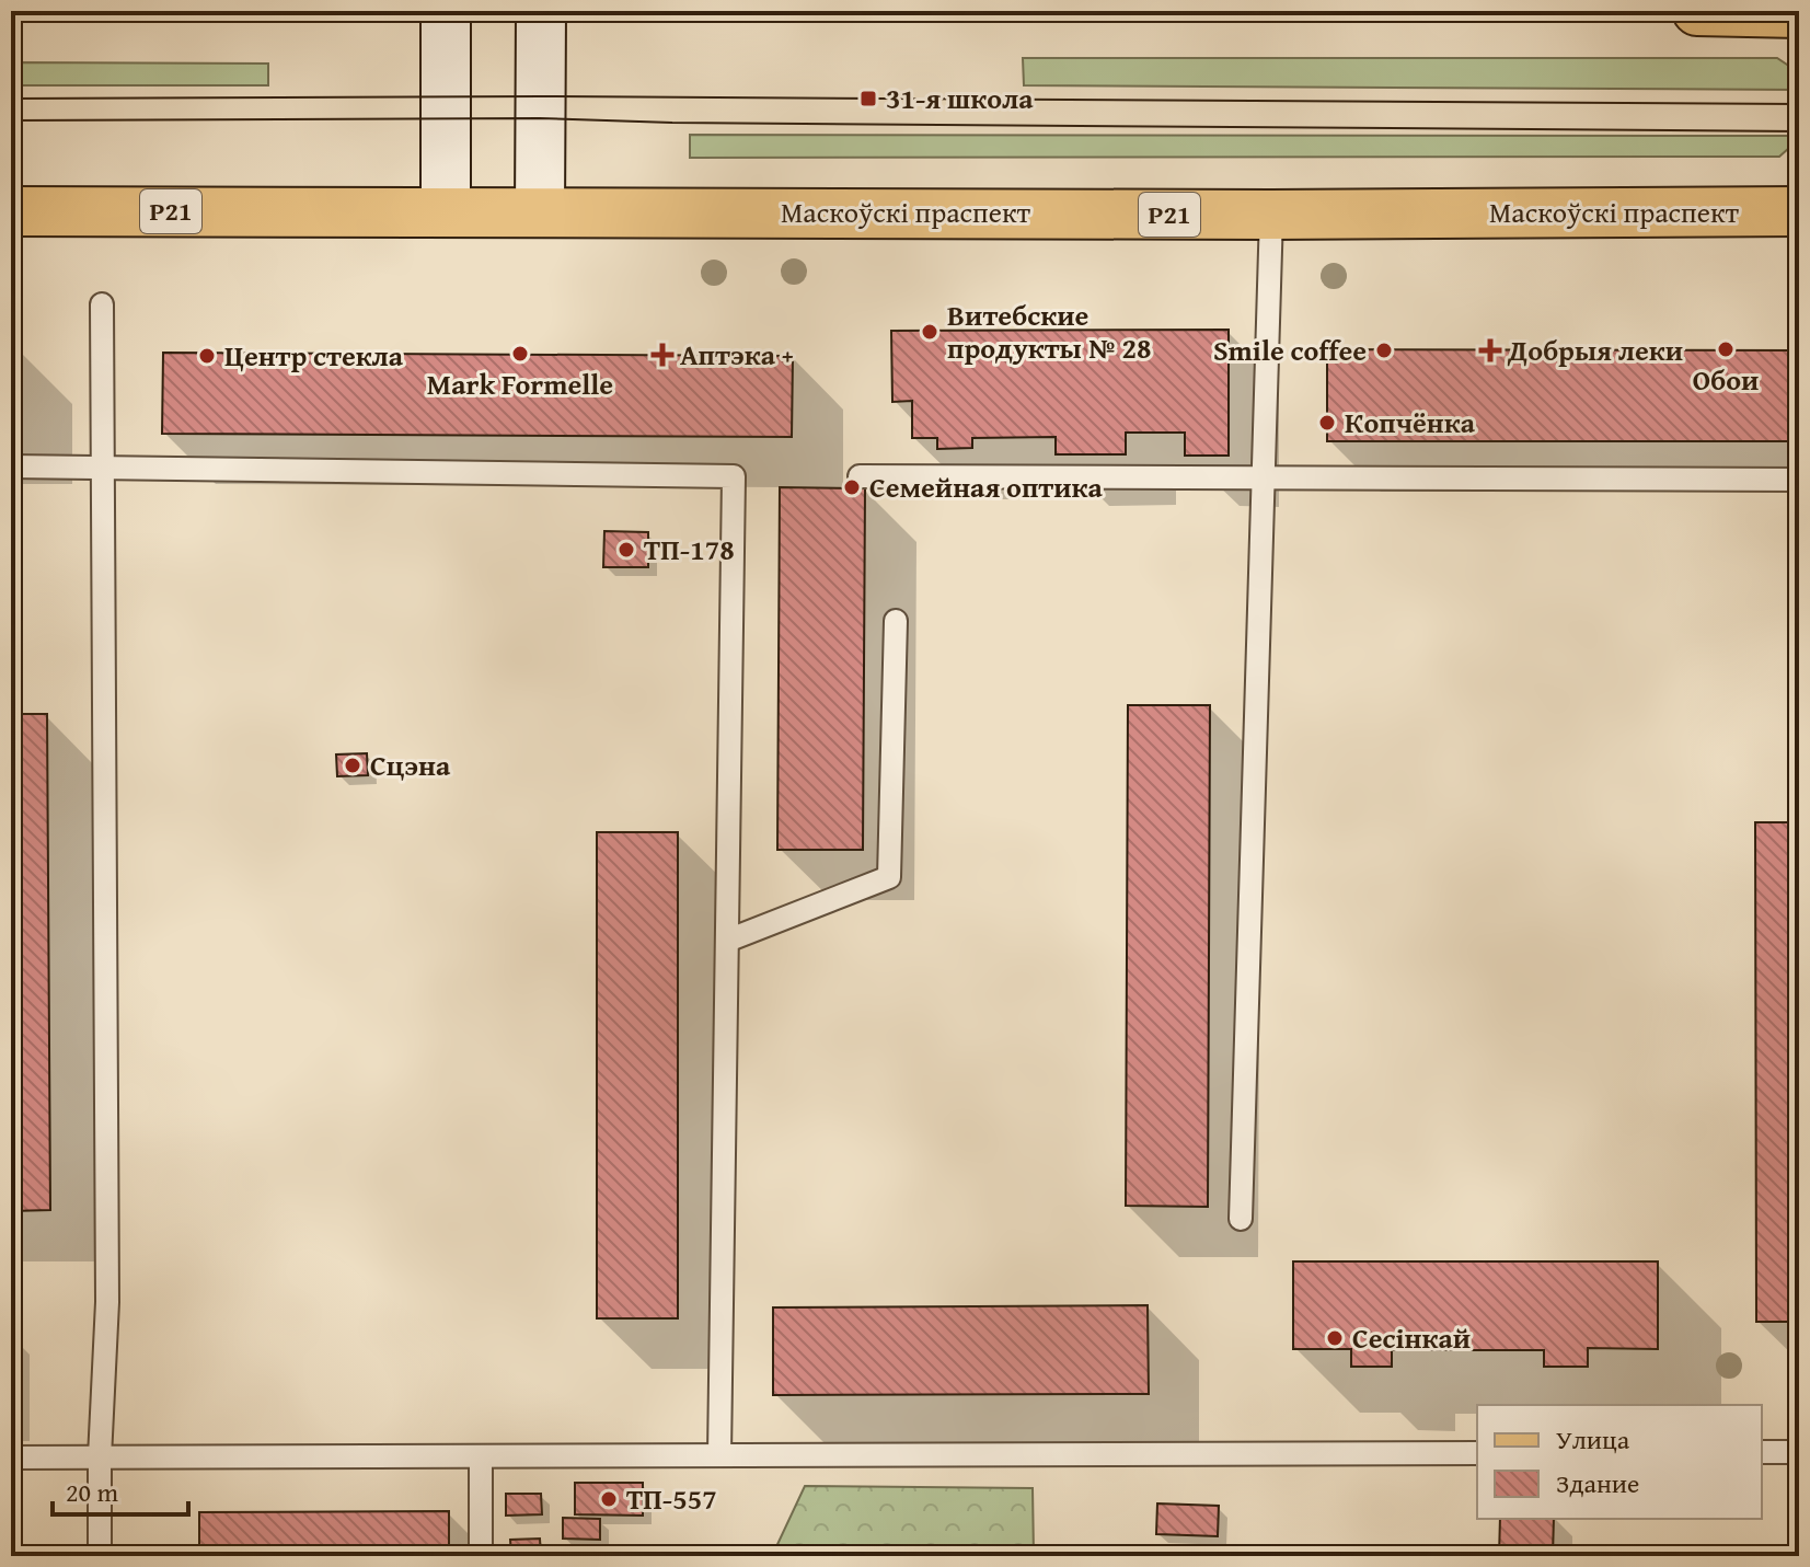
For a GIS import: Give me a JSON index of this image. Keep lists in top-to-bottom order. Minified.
{"streets":{"main road":["Р21","Маскоўскі праспект"]},"places":{"transit":["31-я школа"],"other":["Витебские продукты № 28","Обои","Smile coffee","Mark Formelle","Центр стекла","Копчёнка","Семейная оптика","ТП-178","Сцэна","Сесінкай","ТП-557"],"health":["Добрыя леки","Аптэка +"]},"legend":["Улица","Здание"],"scale_bar":"20 m"}
